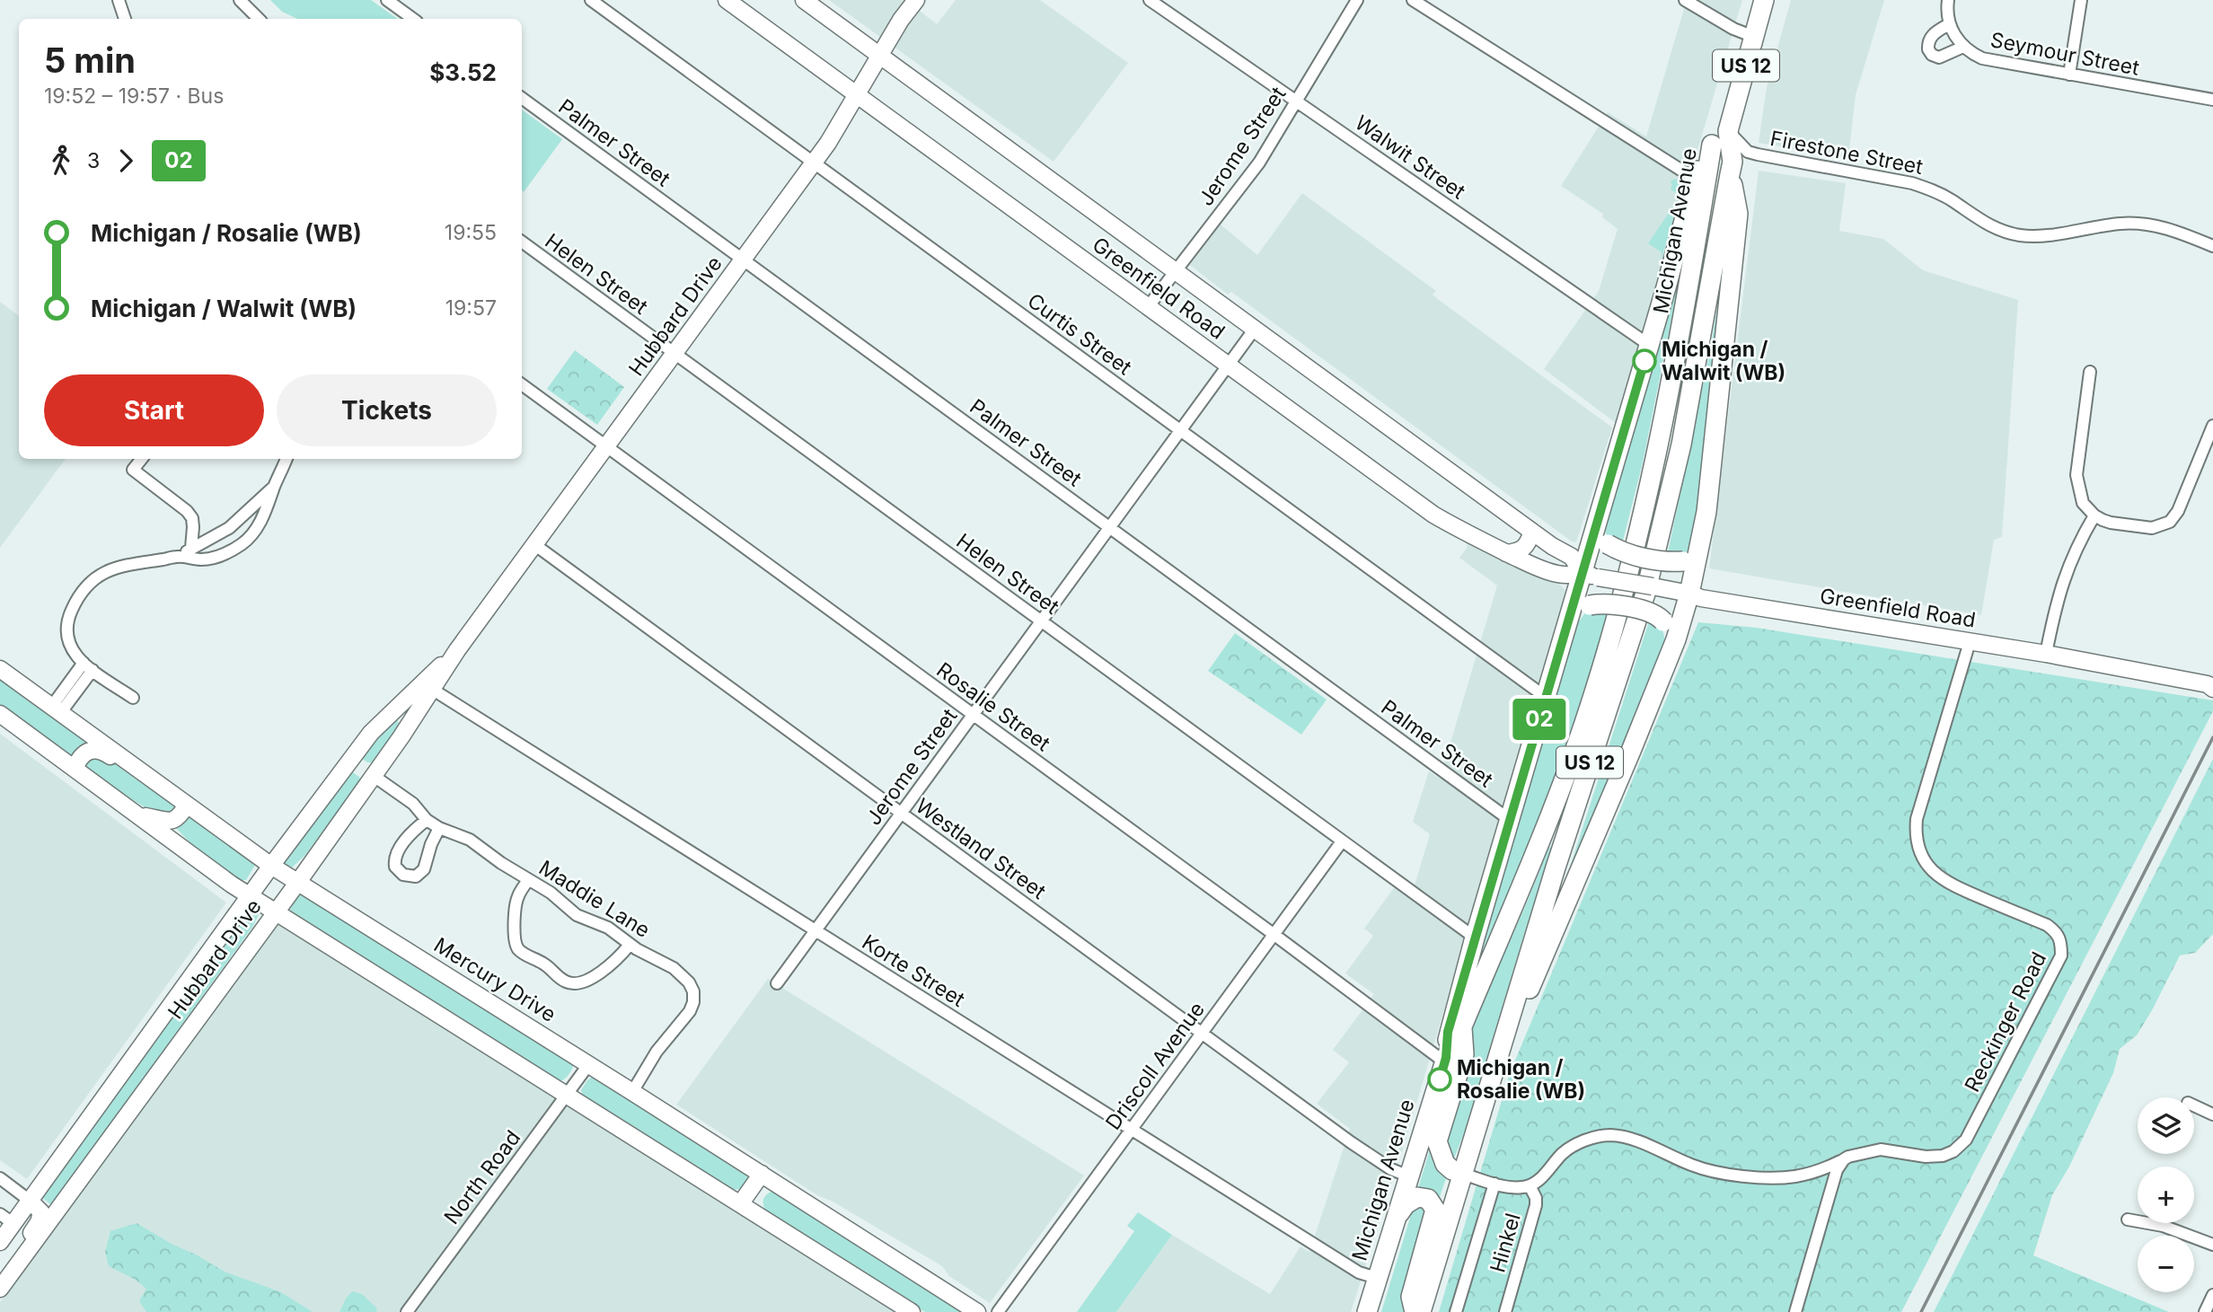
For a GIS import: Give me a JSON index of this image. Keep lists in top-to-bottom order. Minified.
{"streets":{"main road":["US 12","Michigan Avenue"],"street":["Seymour Street","Palmer Street","Jerome Street","Firestone Street","Walwit Street","Helen Street","Greenfield Road","Hubbard Drive","Curtis Street","Rosalie Street","Westland Street","Maddie Lane","Korte Street","Mercury Drive","Reckinger Road","Driscoll Avenue","North Road","Hinkel"]},"crossings":[["Palmer Street","Jerome Street"],["Palmer Street","Hubbard Drive"],["Jerome Street","Walwit Street"],["Jerome Street","Helen Street"],["Jerome Street","Greenfield Road"],["Jerome Street","Curtis Street"],["Jerome Street","Rosalie Street"],["Jerome Street","Westland Street"],["Jerome Street","Korte Street"],["Firestone Street","Michigan Avenue"],["Michigan Avenue","Rosalie Street"],["Michigan Avenue","Westland Street"],["Michigan Avenue","Korte Street"],["Michigan Avenue","Hinkel"],["Helen Street","Hubbard Drive"],["Helen Street","Driscoll Avenue"],["Greenfield Road","Hubbard Drive"],["Greenfield Road","Reckinger Road"],["Hubbard Drive","Curtis Street"],["Hubbard Drive","Rosalie Street"],["Hubbard Drive","Westland Street"],["Hubbard Drive","Maddie Lane"],["Hubbard Drive","Korte Street"],["Hubbard Drive","Mercury Drive"],["Rosalie Street","Driscoll Avenue"],["Westland Street","Driscoll Avenue"],["Maddie Lane","Mercury Drive"],["Korte Street","Driscoll Avenue"],["Mercury Drive","North Road"]],"places":["Michigan / Walwit (WB)","Michigan / Rosalie (WB)"],"lines":["bus line 02"],"page":{"on_map":"02","heading":["5 min","19:52 – 19:57 · Bus","$3.52"],"legs":["3","02"],"list":[{"name":"Michigan / Rosalie (WB)","value":"19:55"},{"name":"Michigan / Walwit (WB)","value":"19:57"}],"buttons":["Start","Tickets"],"map_buttons":["+","−"]}}
